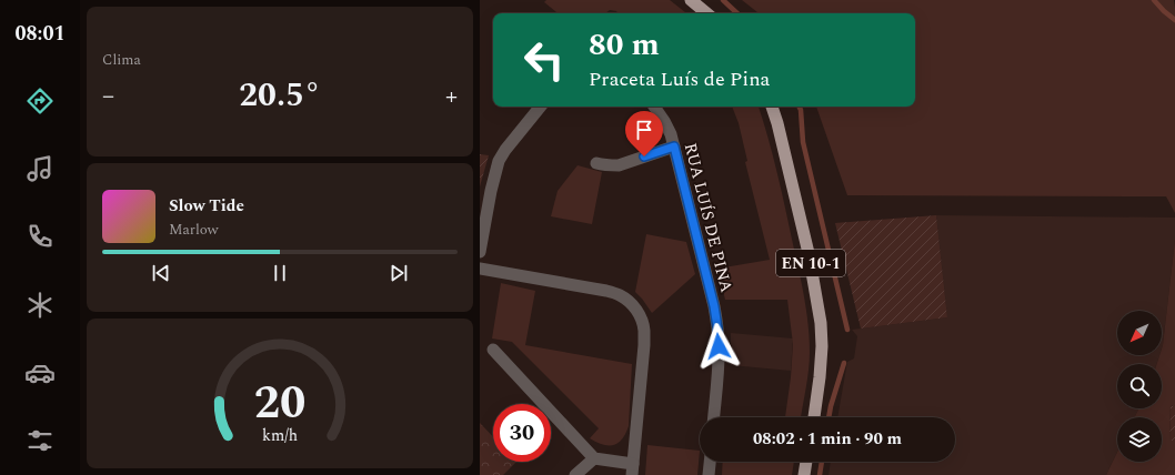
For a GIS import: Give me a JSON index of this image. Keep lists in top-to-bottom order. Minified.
{"streets":{"main road":["EN 10-1"],"street":["RUA LUÍS DE PINA"]},"north":"bottom left","page":{"tabs":"08:01","tile":"Clima","turn":["80 m","Praceta Luís de Pina"],"heat":["−","20.5°","+"],"song":["Slow Tide","Marlow"],"limit":"30","trip":"08:02 · 1 min · 90 m","gauge":["20","km/h"]}}
